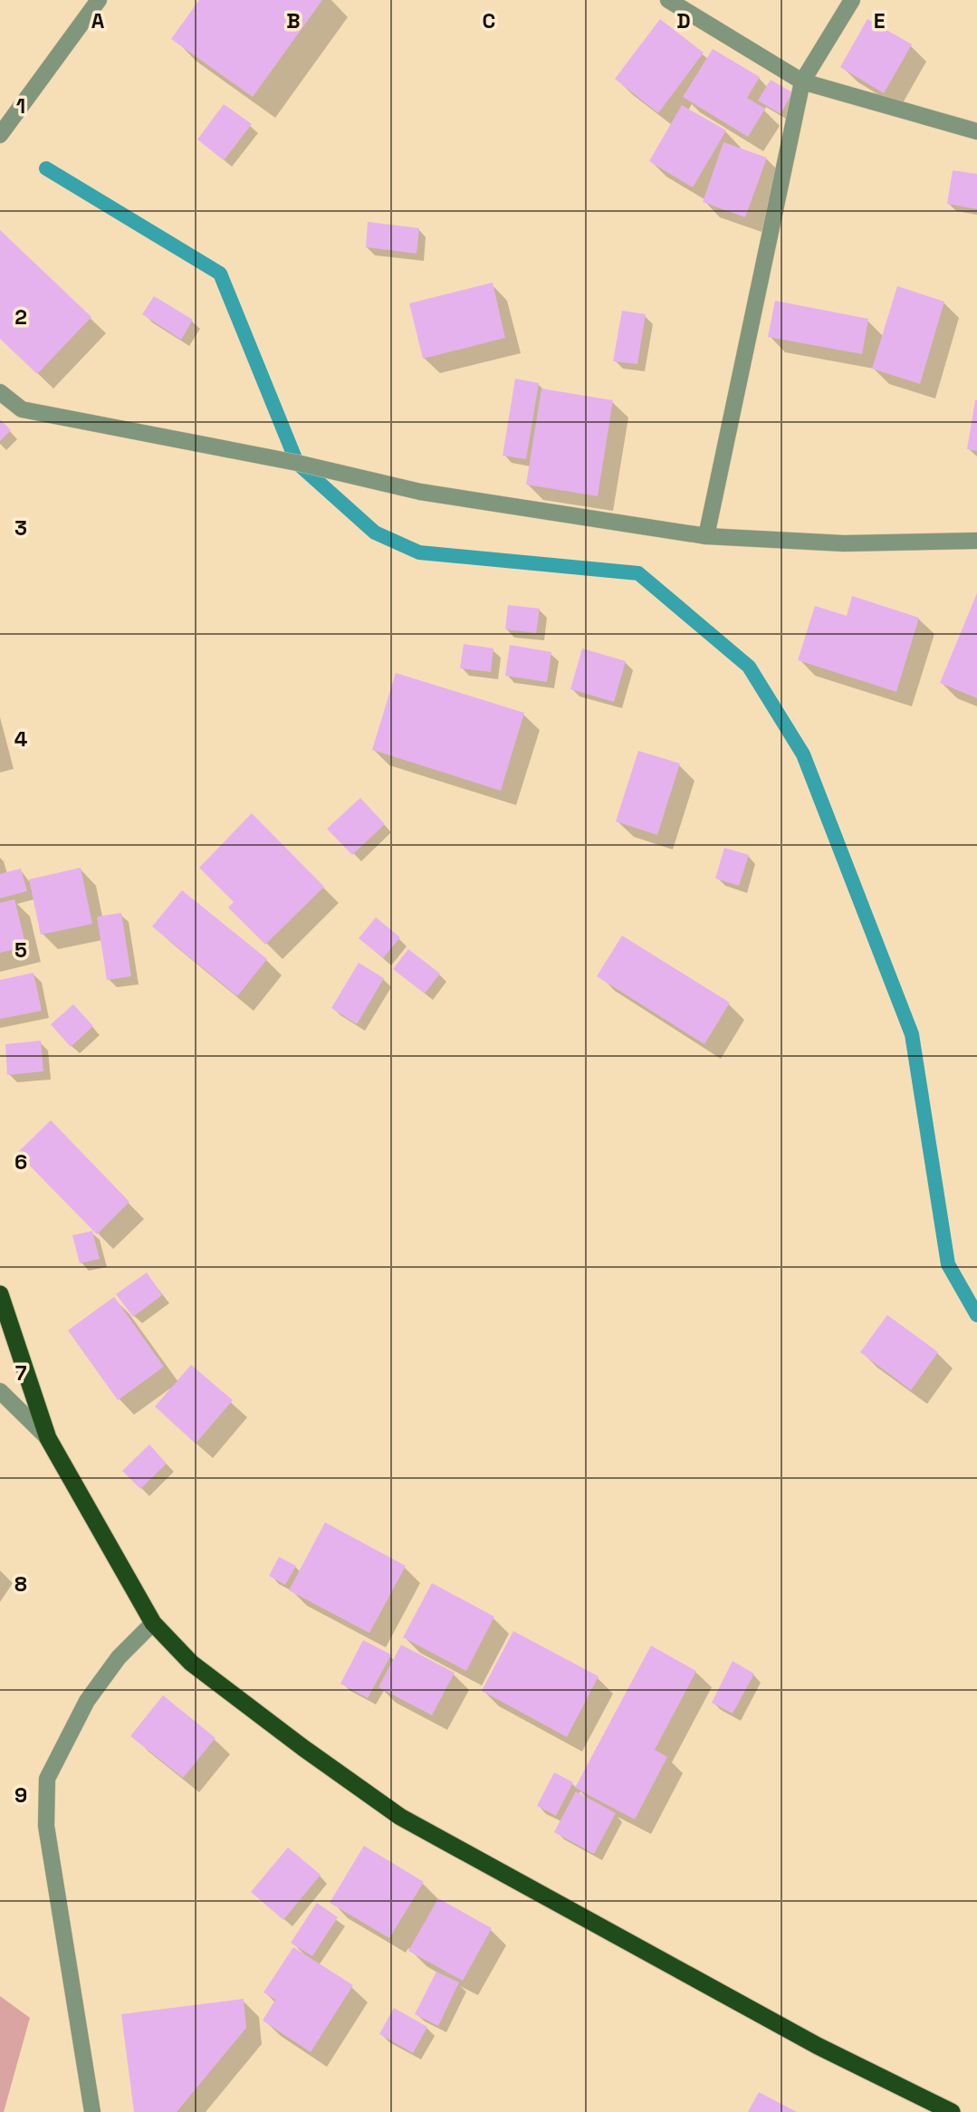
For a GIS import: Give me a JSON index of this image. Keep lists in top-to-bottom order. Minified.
{"grid":{"columns":["A","B","C","D","E"],"rows":["1","2","3","4","5","6","7","8","9"]}}
